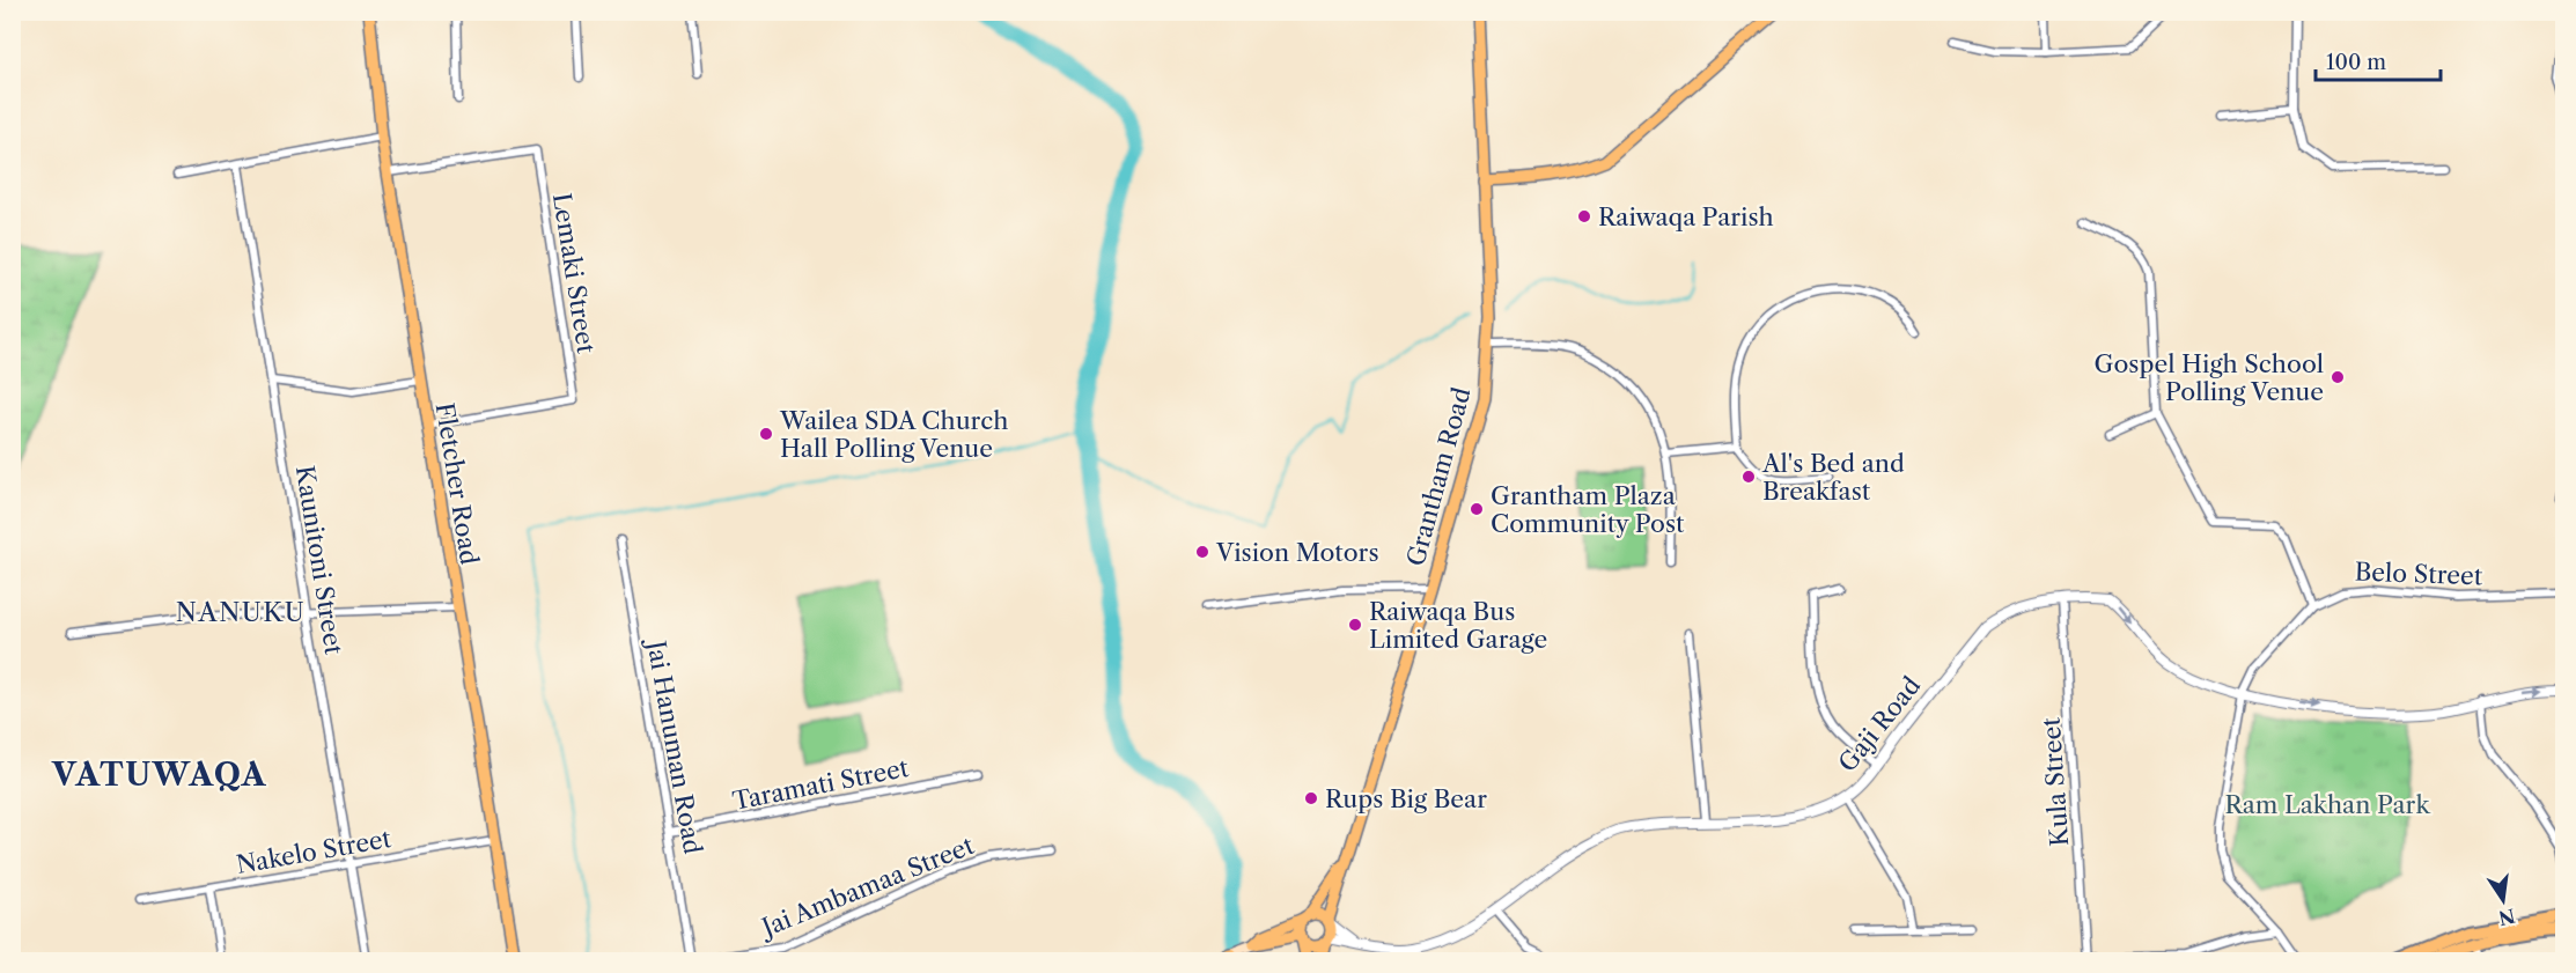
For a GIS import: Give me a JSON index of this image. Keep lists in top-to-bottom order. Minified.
{"streets":{"main road":["Grantham Road","Fletcher Road"],"street":["Lemaki Street","Kaunitoni Street","Belo Street","Gaji Road","Jai Hanuman Road","Kula Street","Taramati Street","Nakelo Street","Jai Ambamaa Street"]},"crossings":[["Lemaki Street","Fletcher Road"],["Grantham Road","Gaji Road"],["Fletcher Road","Nakelo Street"],["Kaunitoni Street","Nakelo Street"],["Belo Street","Gaji Road"],["Gaji Road","Kula Street"],["Jai Hanuman Road","Taramati Street"]],"one_way":["Gaji Road"],"districts":["NANUKU","VATUWAQA"],"parks":["Ram Lakhan Park"],"places":["Raiwaqa Parish","Gospel High School Polling Venue","Wailea SDA Church Hall Polling Venue","Al's Bed and Breakfast","Grantham Plaza Community Post","Vision Motors","Raiwaqa Bus Limited Garage","Rups Big Bear"],"scale_bar":"100 m","north":"bottom"}
